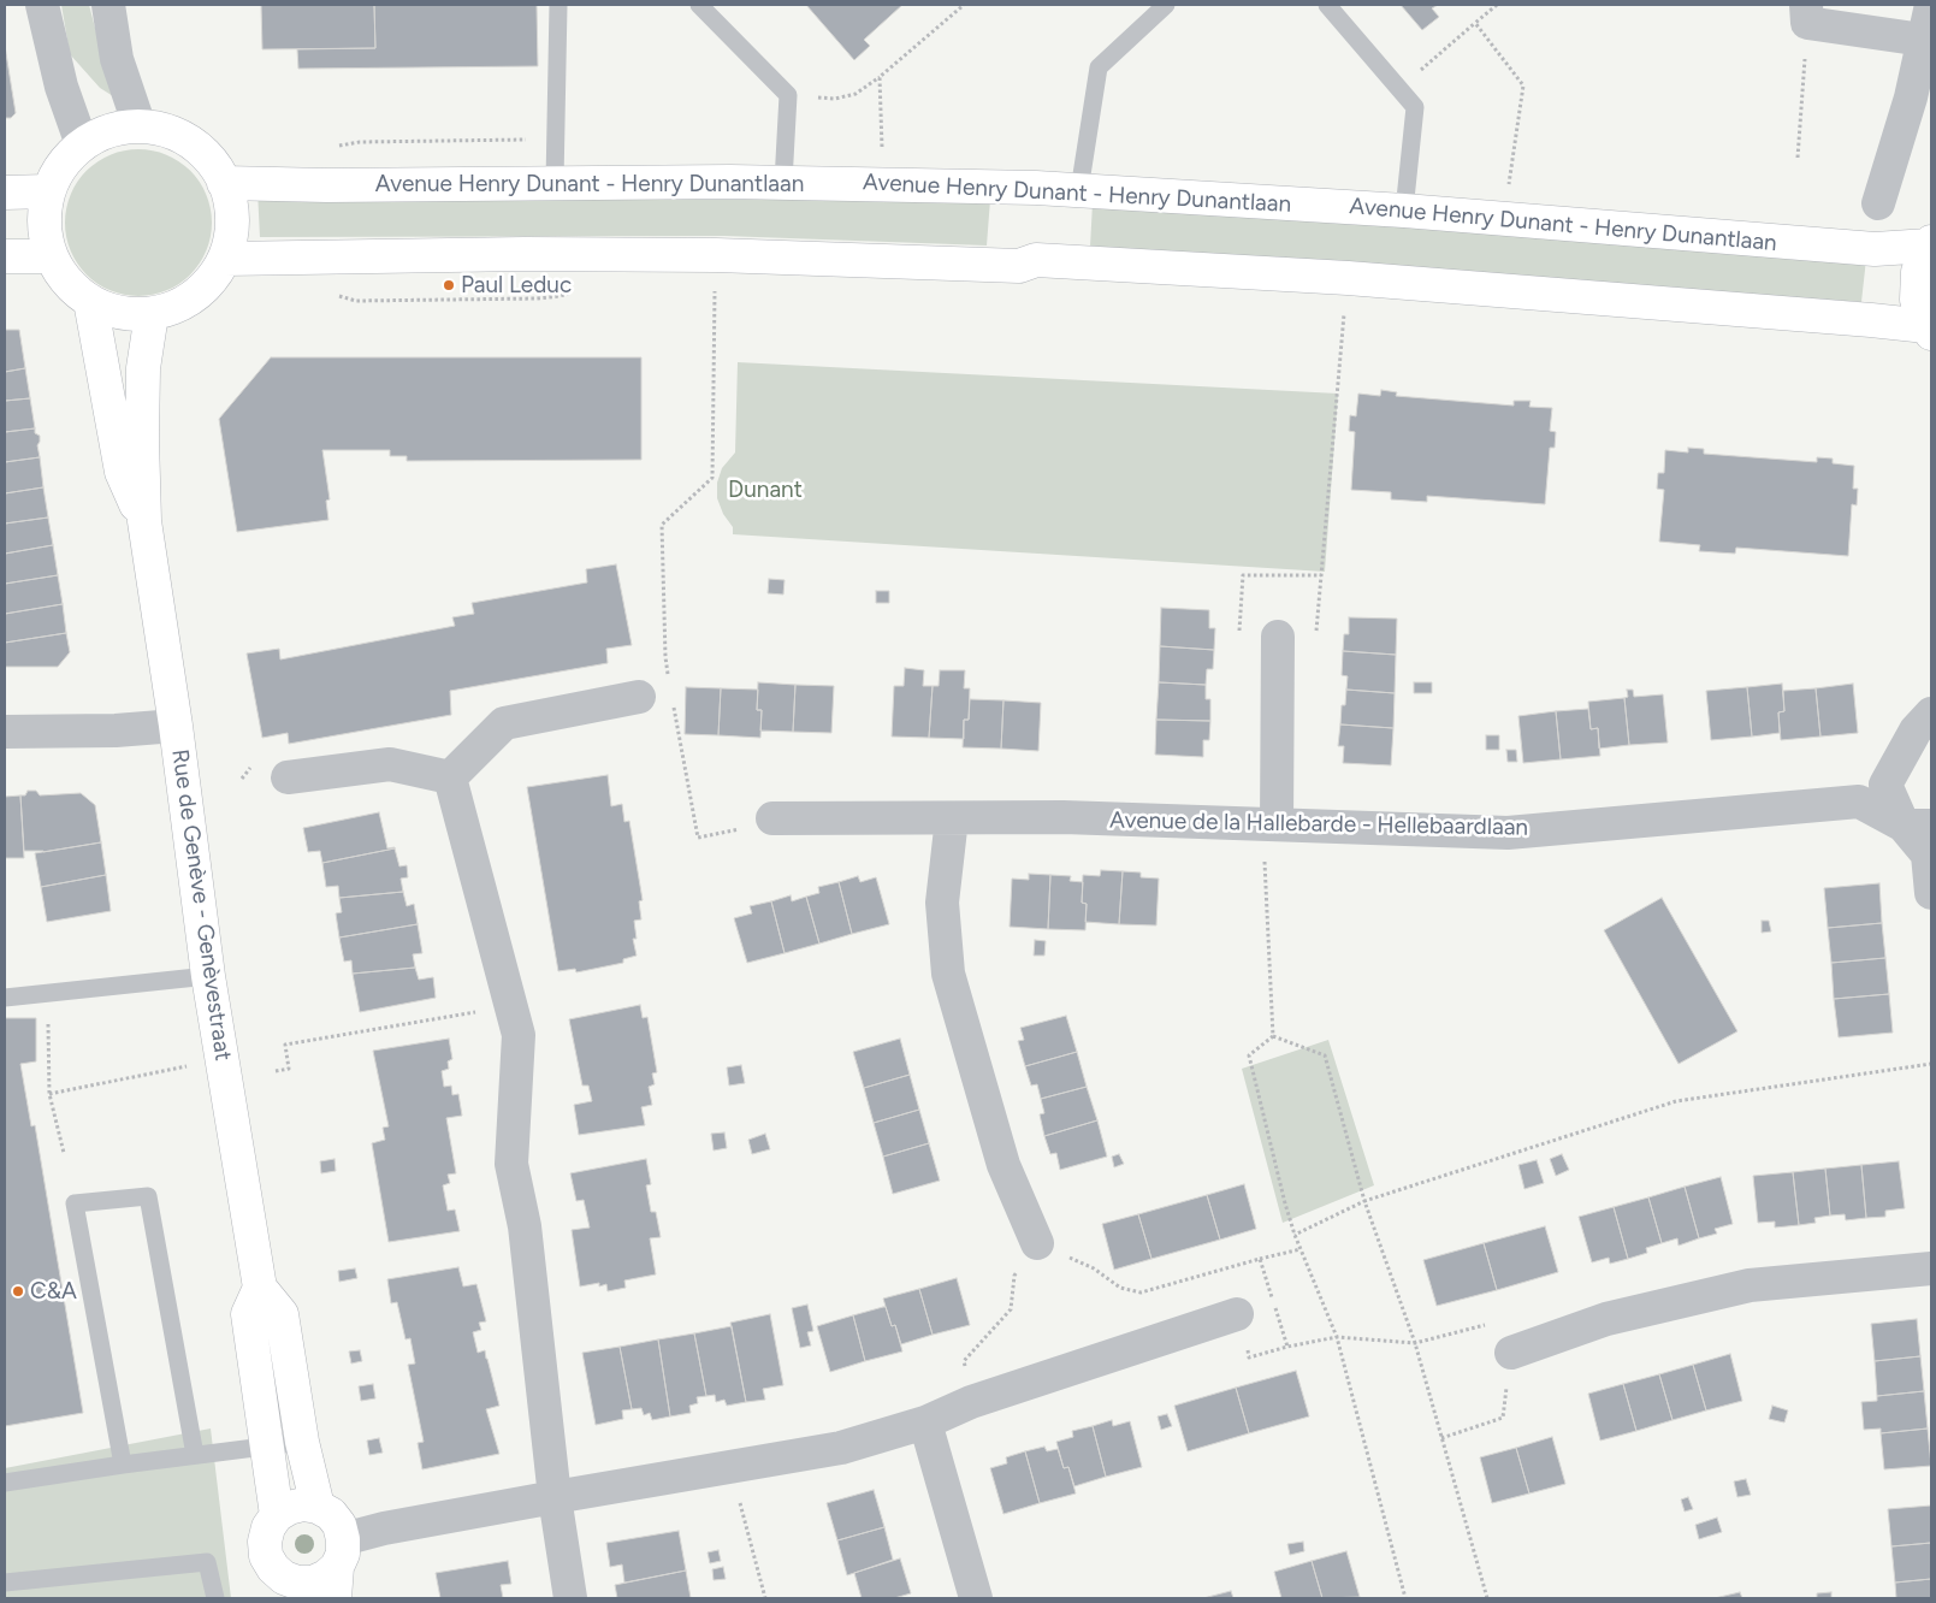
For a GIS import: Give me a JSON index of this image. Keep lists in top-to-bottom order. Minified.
{"streets":{"street":["Avenue Henry Dunant - Henry Dunantlaan","Avenue de la Hallebarde - Hellebaardlaan","Rue de Genève - Genèvestraat"]},"crossings":[["Avenue Henry Dunant - Henry Dunantlaan","Rue de Genève - Genèvestraat"]],"parks":["Dunant"],"places":["Paul Leduc","C&A"]}
